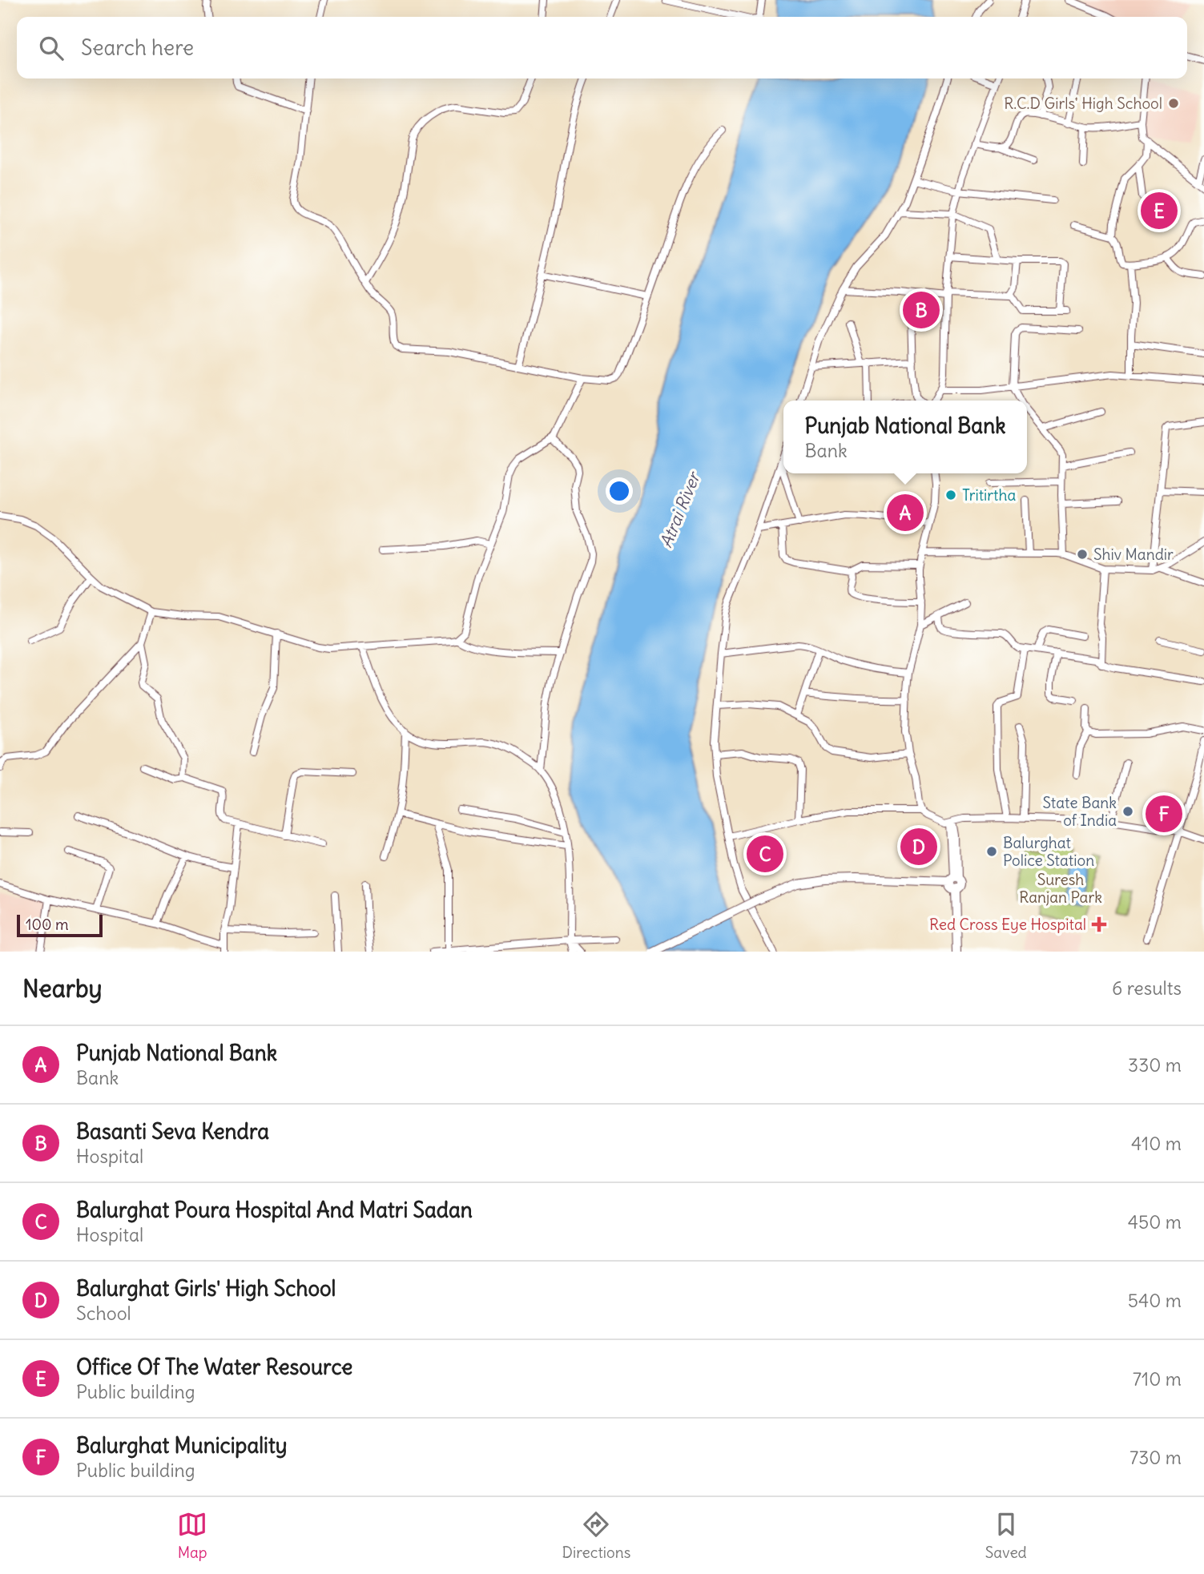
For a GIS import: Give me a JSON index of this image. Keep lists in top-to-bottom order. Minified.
{"water":["Atrai River"],"parks":["Suresh Ranjan Park"],"places":{"other":["R.C.D Girls' High School","Tritirtha","Shiv Mandir","State Bank of India","Balurghat Police Station"],"health":["Red Cross Eye Hospital"]},"scale_bar":"100 m","page":{"search":"Search here","pins":["E","B","A","F","D","C"],"popup":["Punjab National Bank","Bank"],"scale":"100 m","heading":["Nearby","6 results"],"list":[{"mark":"A","name":"Punjab National Bank","note":"Bank","value":"330 m"},{"mark":"B","name":"Basanti Seva Kendra","note":"Hospital","value":"410 m"},{"mark":"C","name":"Balurghat Poura Hospital And Matri Sadan","note":"Hospital","value":"450 m"},{"mark":"D","name":"Balurghat Girls' High School","note":"School","value":"540 m"},{"mark":"E","name":"Office Of The Water Resource","note":"Public building","value":"710 m"},{"mark":"F","name":"Balurghat Municipality","note":"Public building","value":"730 m"}],"nav":["Map","Directions","Saved"]}}
